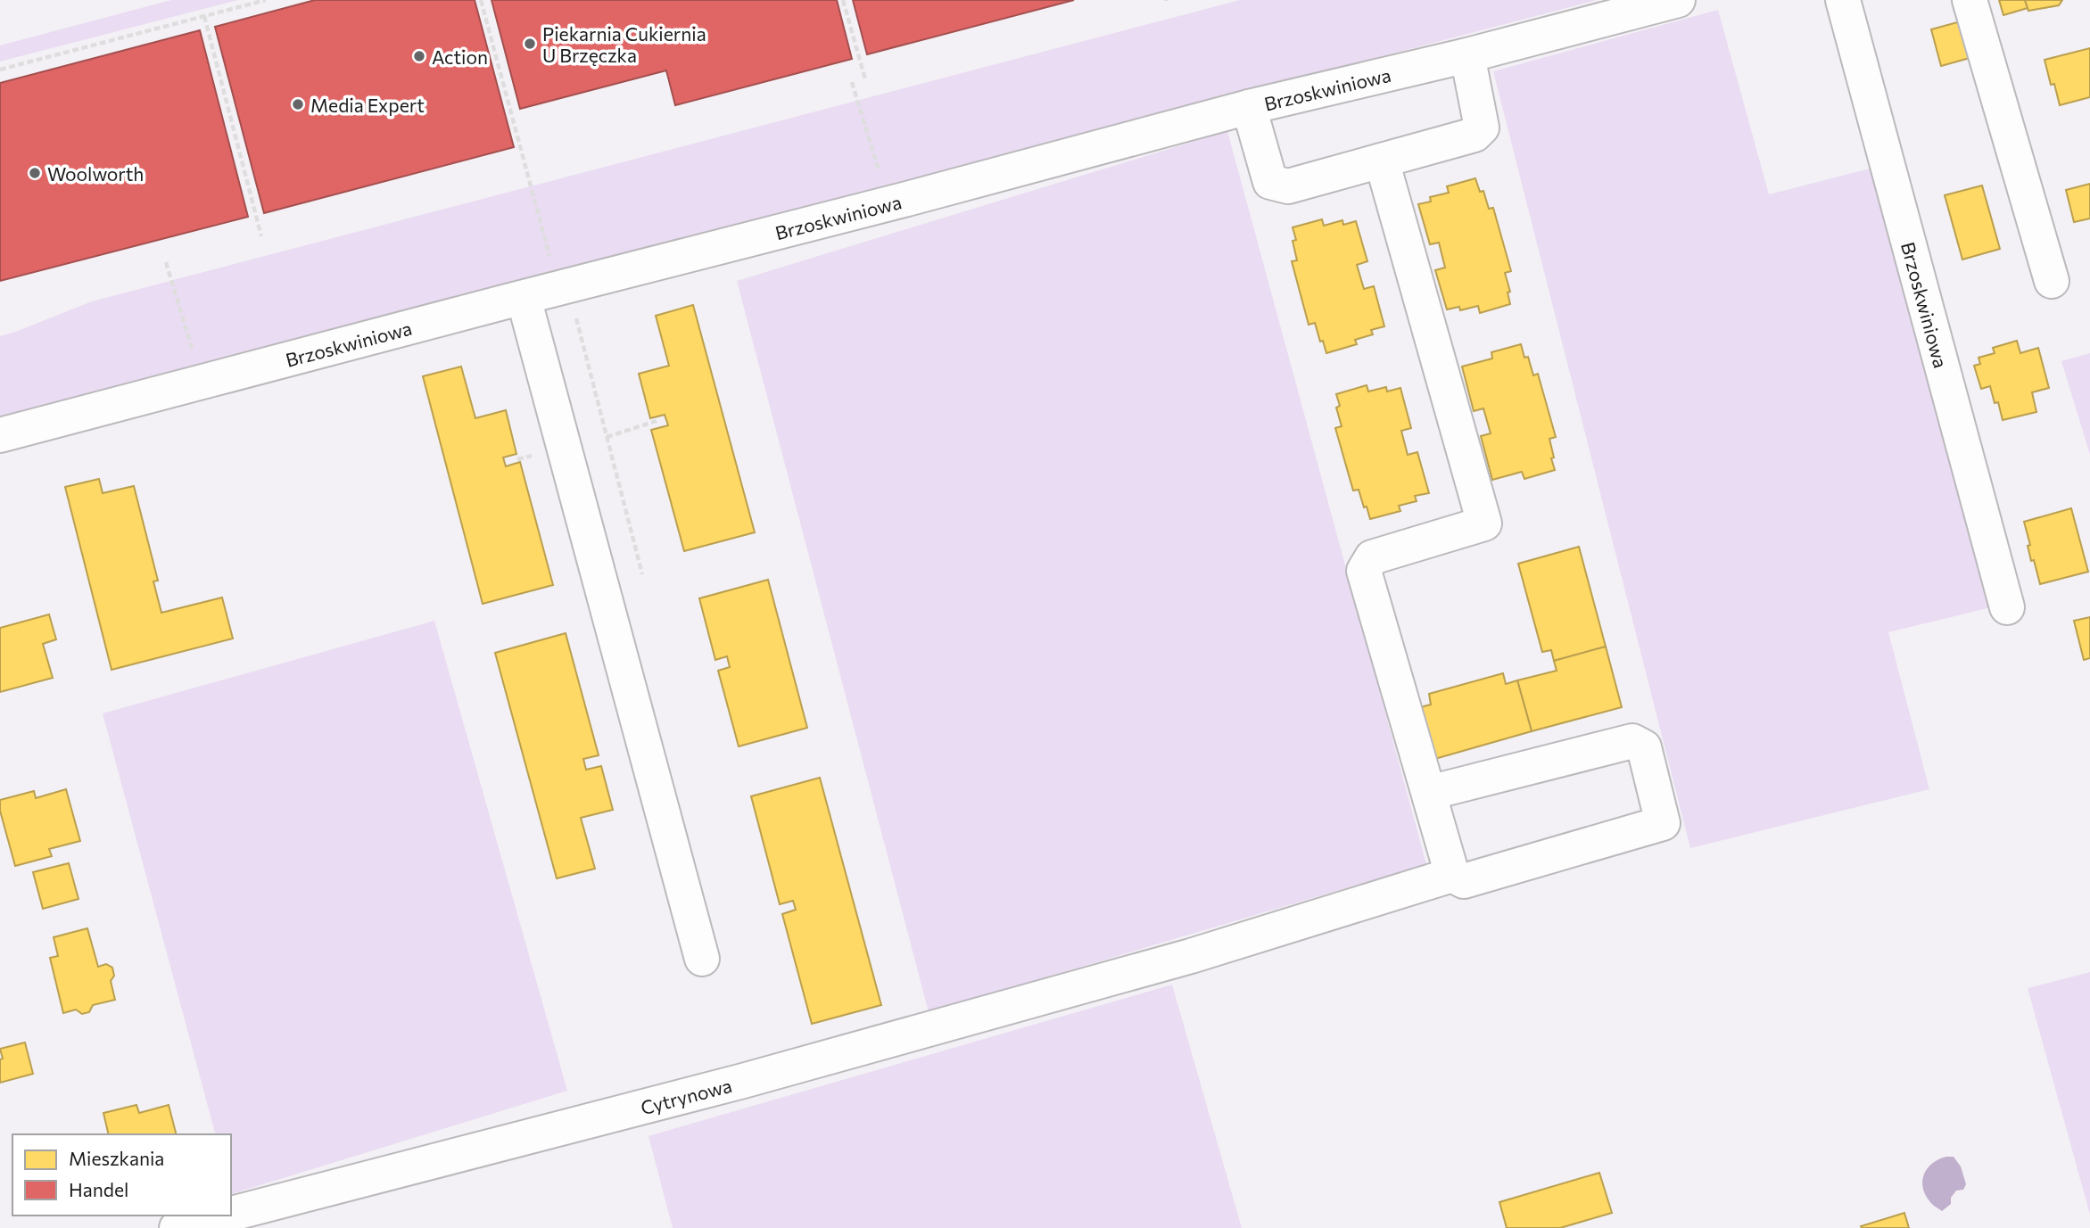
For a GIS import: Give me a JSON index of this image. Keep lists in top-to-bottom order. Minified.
{"streets":{"street":["Brzoskwiniowa","Cytrynowa"]},"places":["Piekarnia Cukiernia U Brzęczka","Action","Media Expert","Woolworth"],"legend":["Mieszkania","Handel"]}
